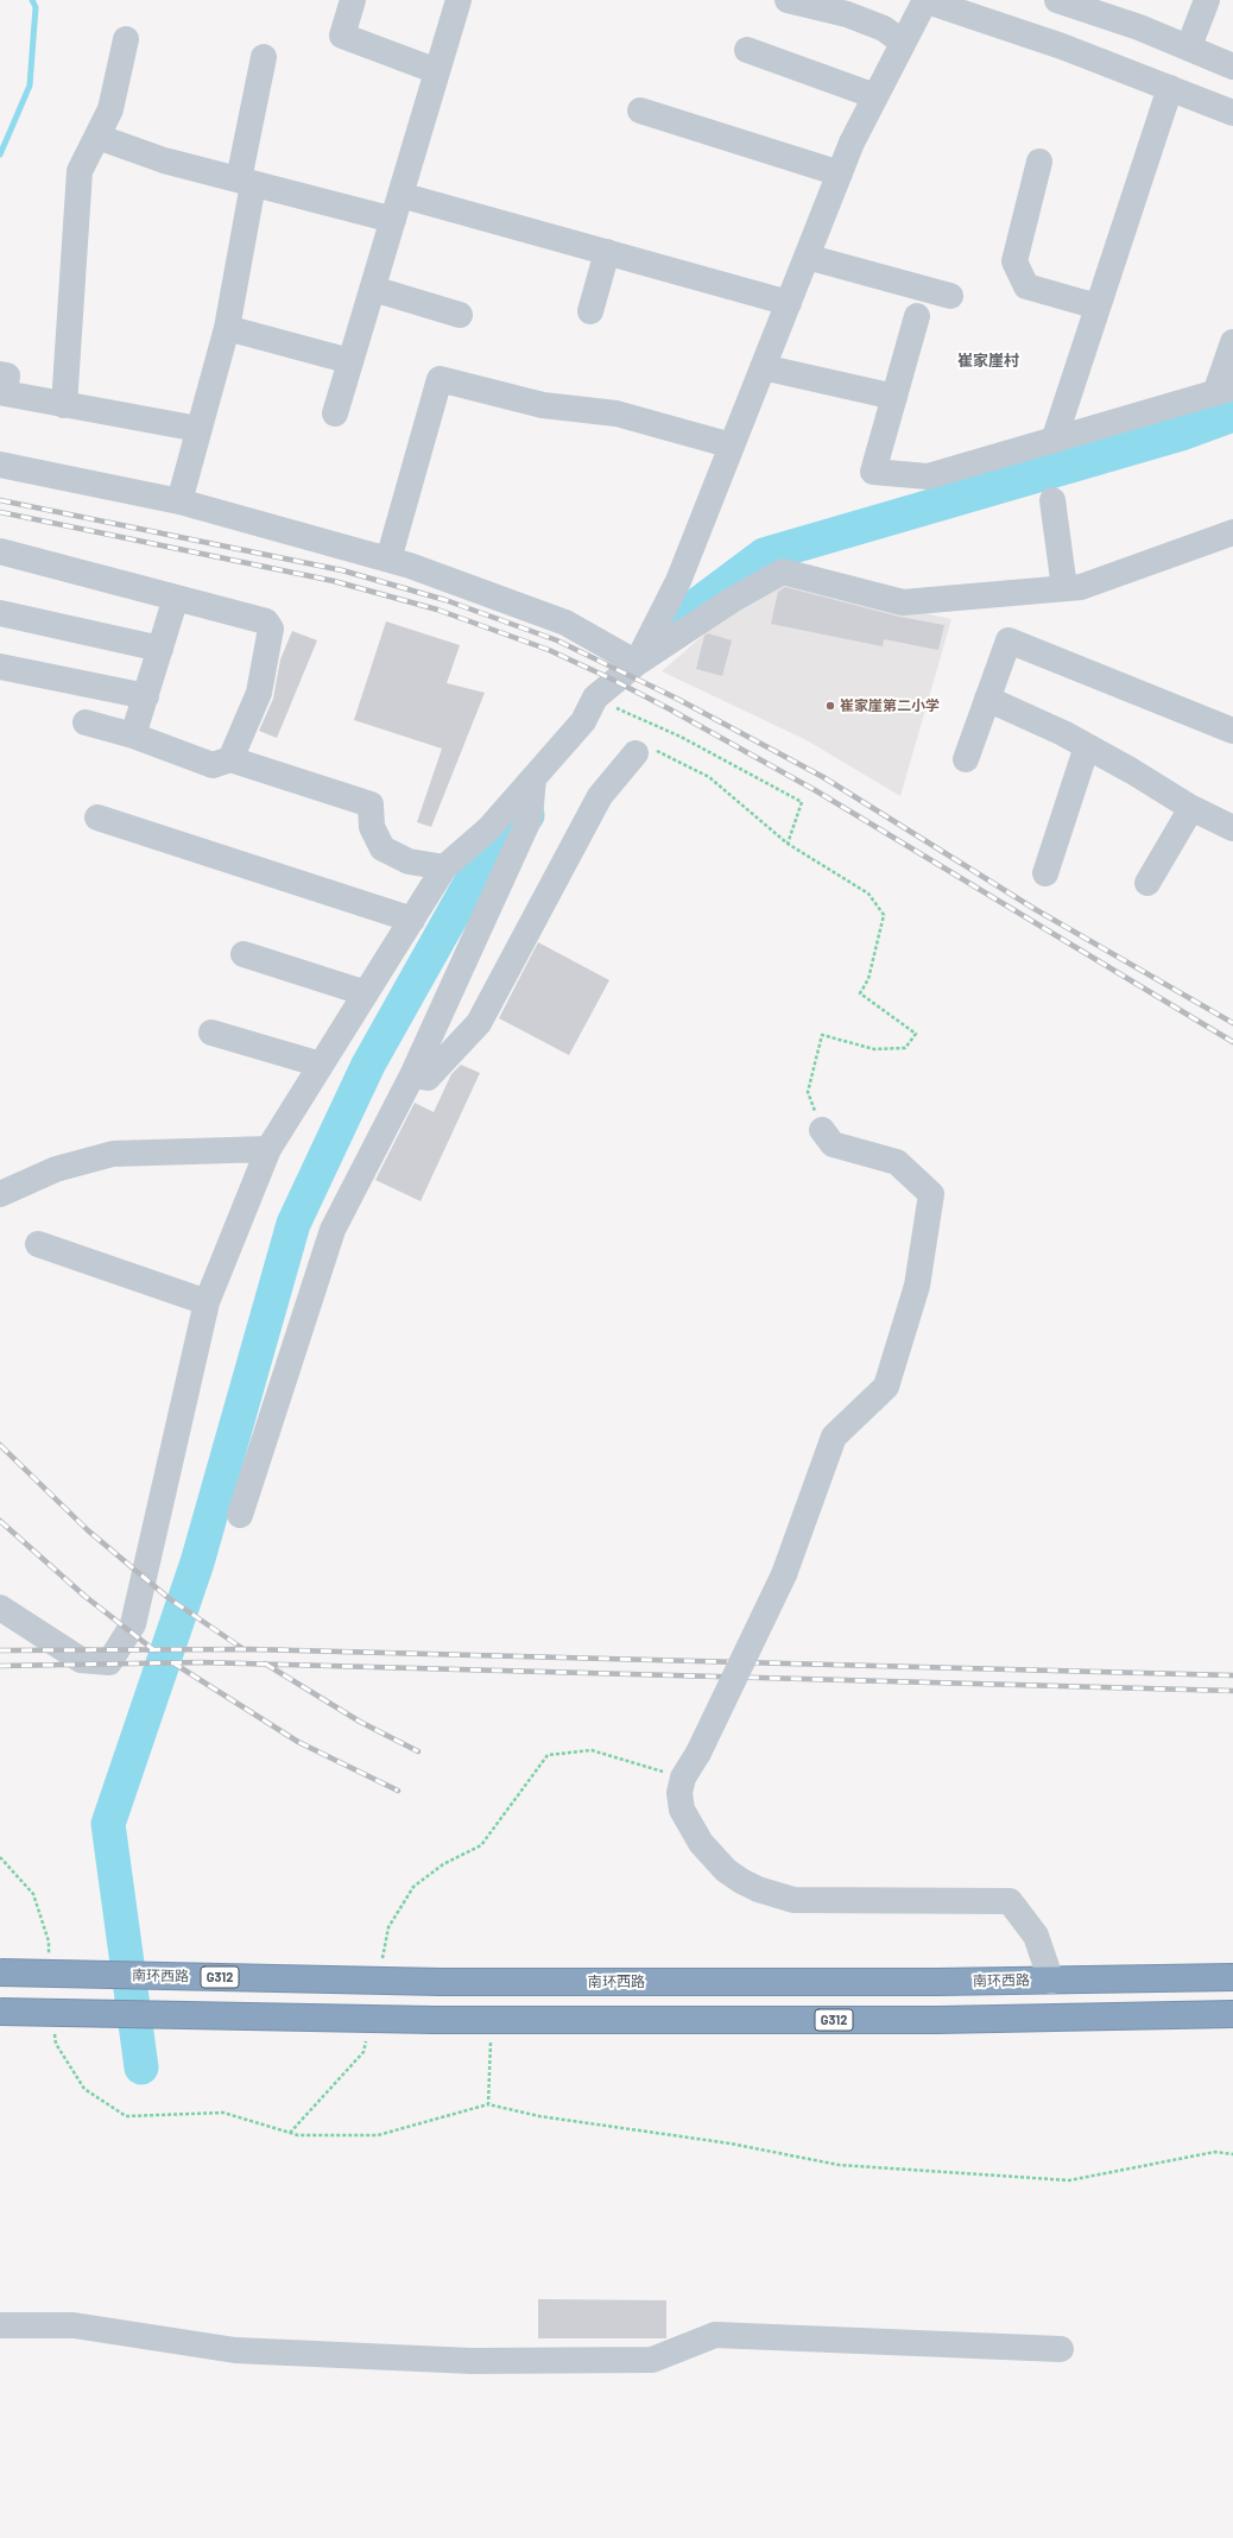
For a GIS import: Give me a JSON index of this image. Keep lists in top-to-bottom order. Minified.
{"streets":{"highway":["南环西路","G312"]},"districts":["崔家崖村"],"places":["崔家崖第二小学"]}
